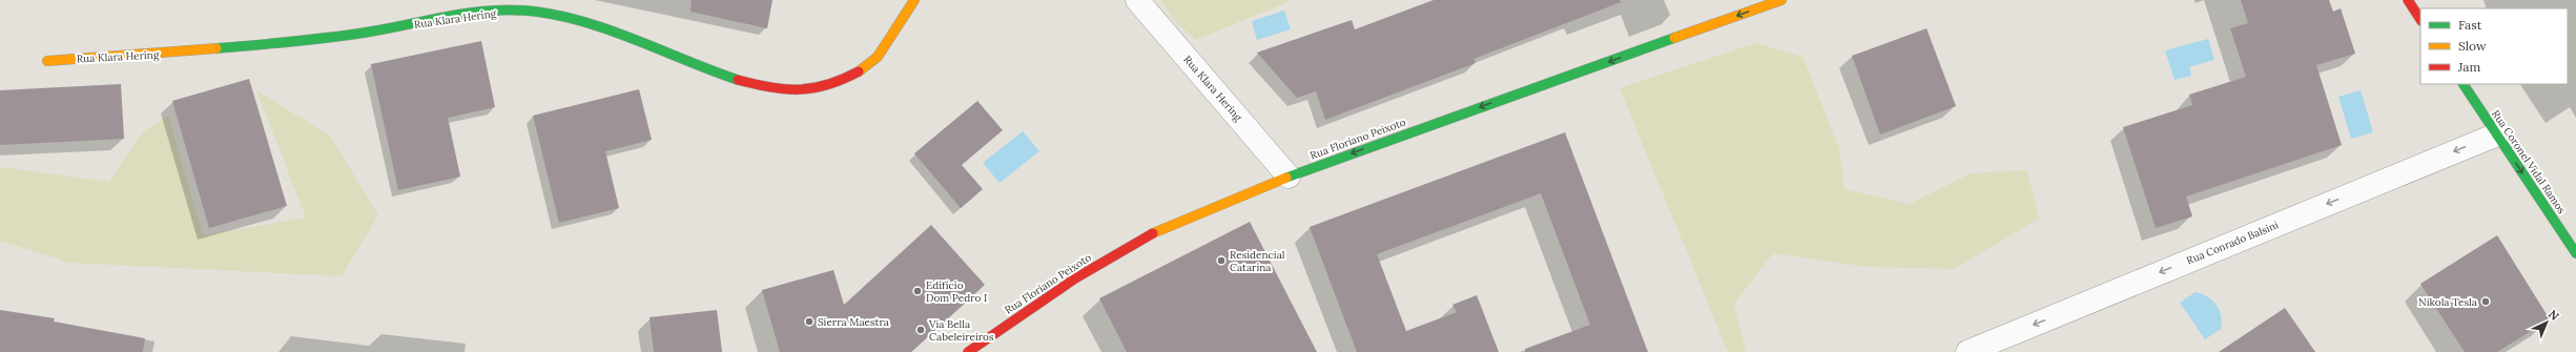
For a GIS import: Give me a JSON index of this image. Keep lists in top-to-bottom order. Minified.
{"streets":{"street":["Rua Klara Hering","Rua Floriano Peixoto","Rua Coronel Vidal Ramos","Rua Conrado Balsini"]},"crossings":[["Rua Klara Hering","Rua Floriano Peixoto"],["Rua Coronel Vidal Ramos","Rua Conrado Balsini"]],"one_way":["Rua Floriano Peixoto","Rua Coronel Vidal Ramos","Rua Conrado Balsini"],"places":["Residencial Catarina","Edifício Dom Pedro I","Nikola Tesla","Sierra Maestra","Via Bella Cabeleireiros"],"legend":["Fast","Slow","Jam"],"north":"top right"}
